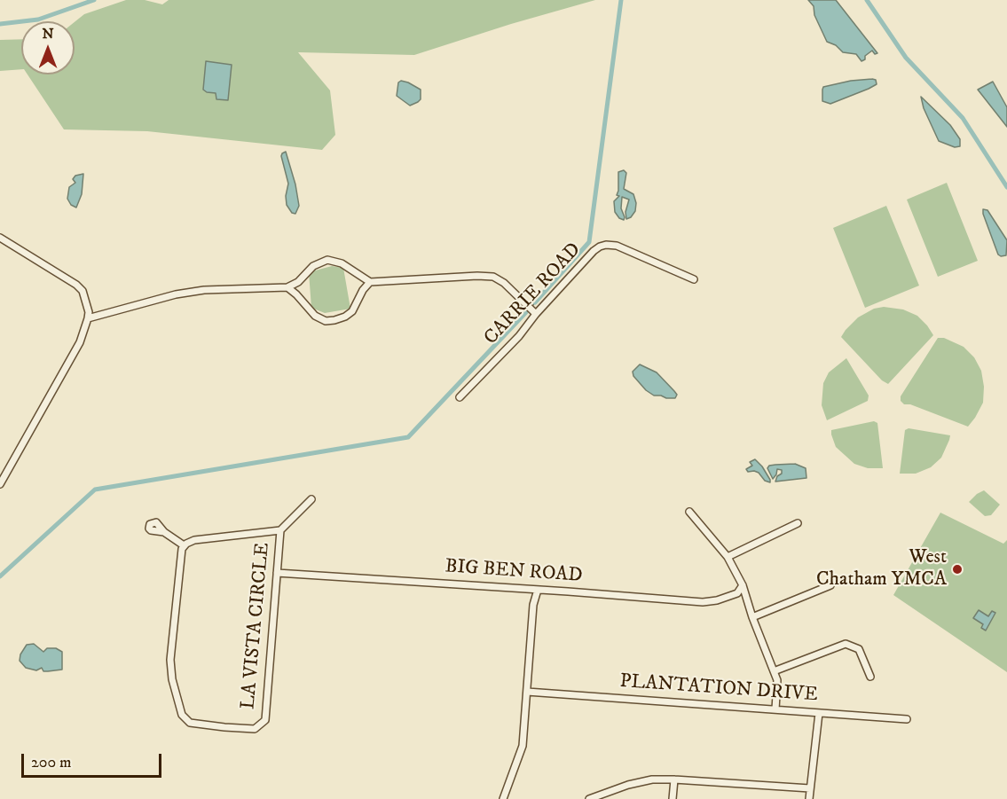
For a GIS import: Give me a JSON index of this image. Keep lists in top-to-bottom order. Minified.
{"streets":{"street":["CARRIE ROAD","BIG BEN ROAD","LA VISTA CIRCLE","PLANTATION DRIVE"]},"crossings":[["BIG BEN ROAD","LA VISTA CIRCLE"]],"places":["West Chatham YMCA"],"scale_bar":"200 m","north":"top"}
